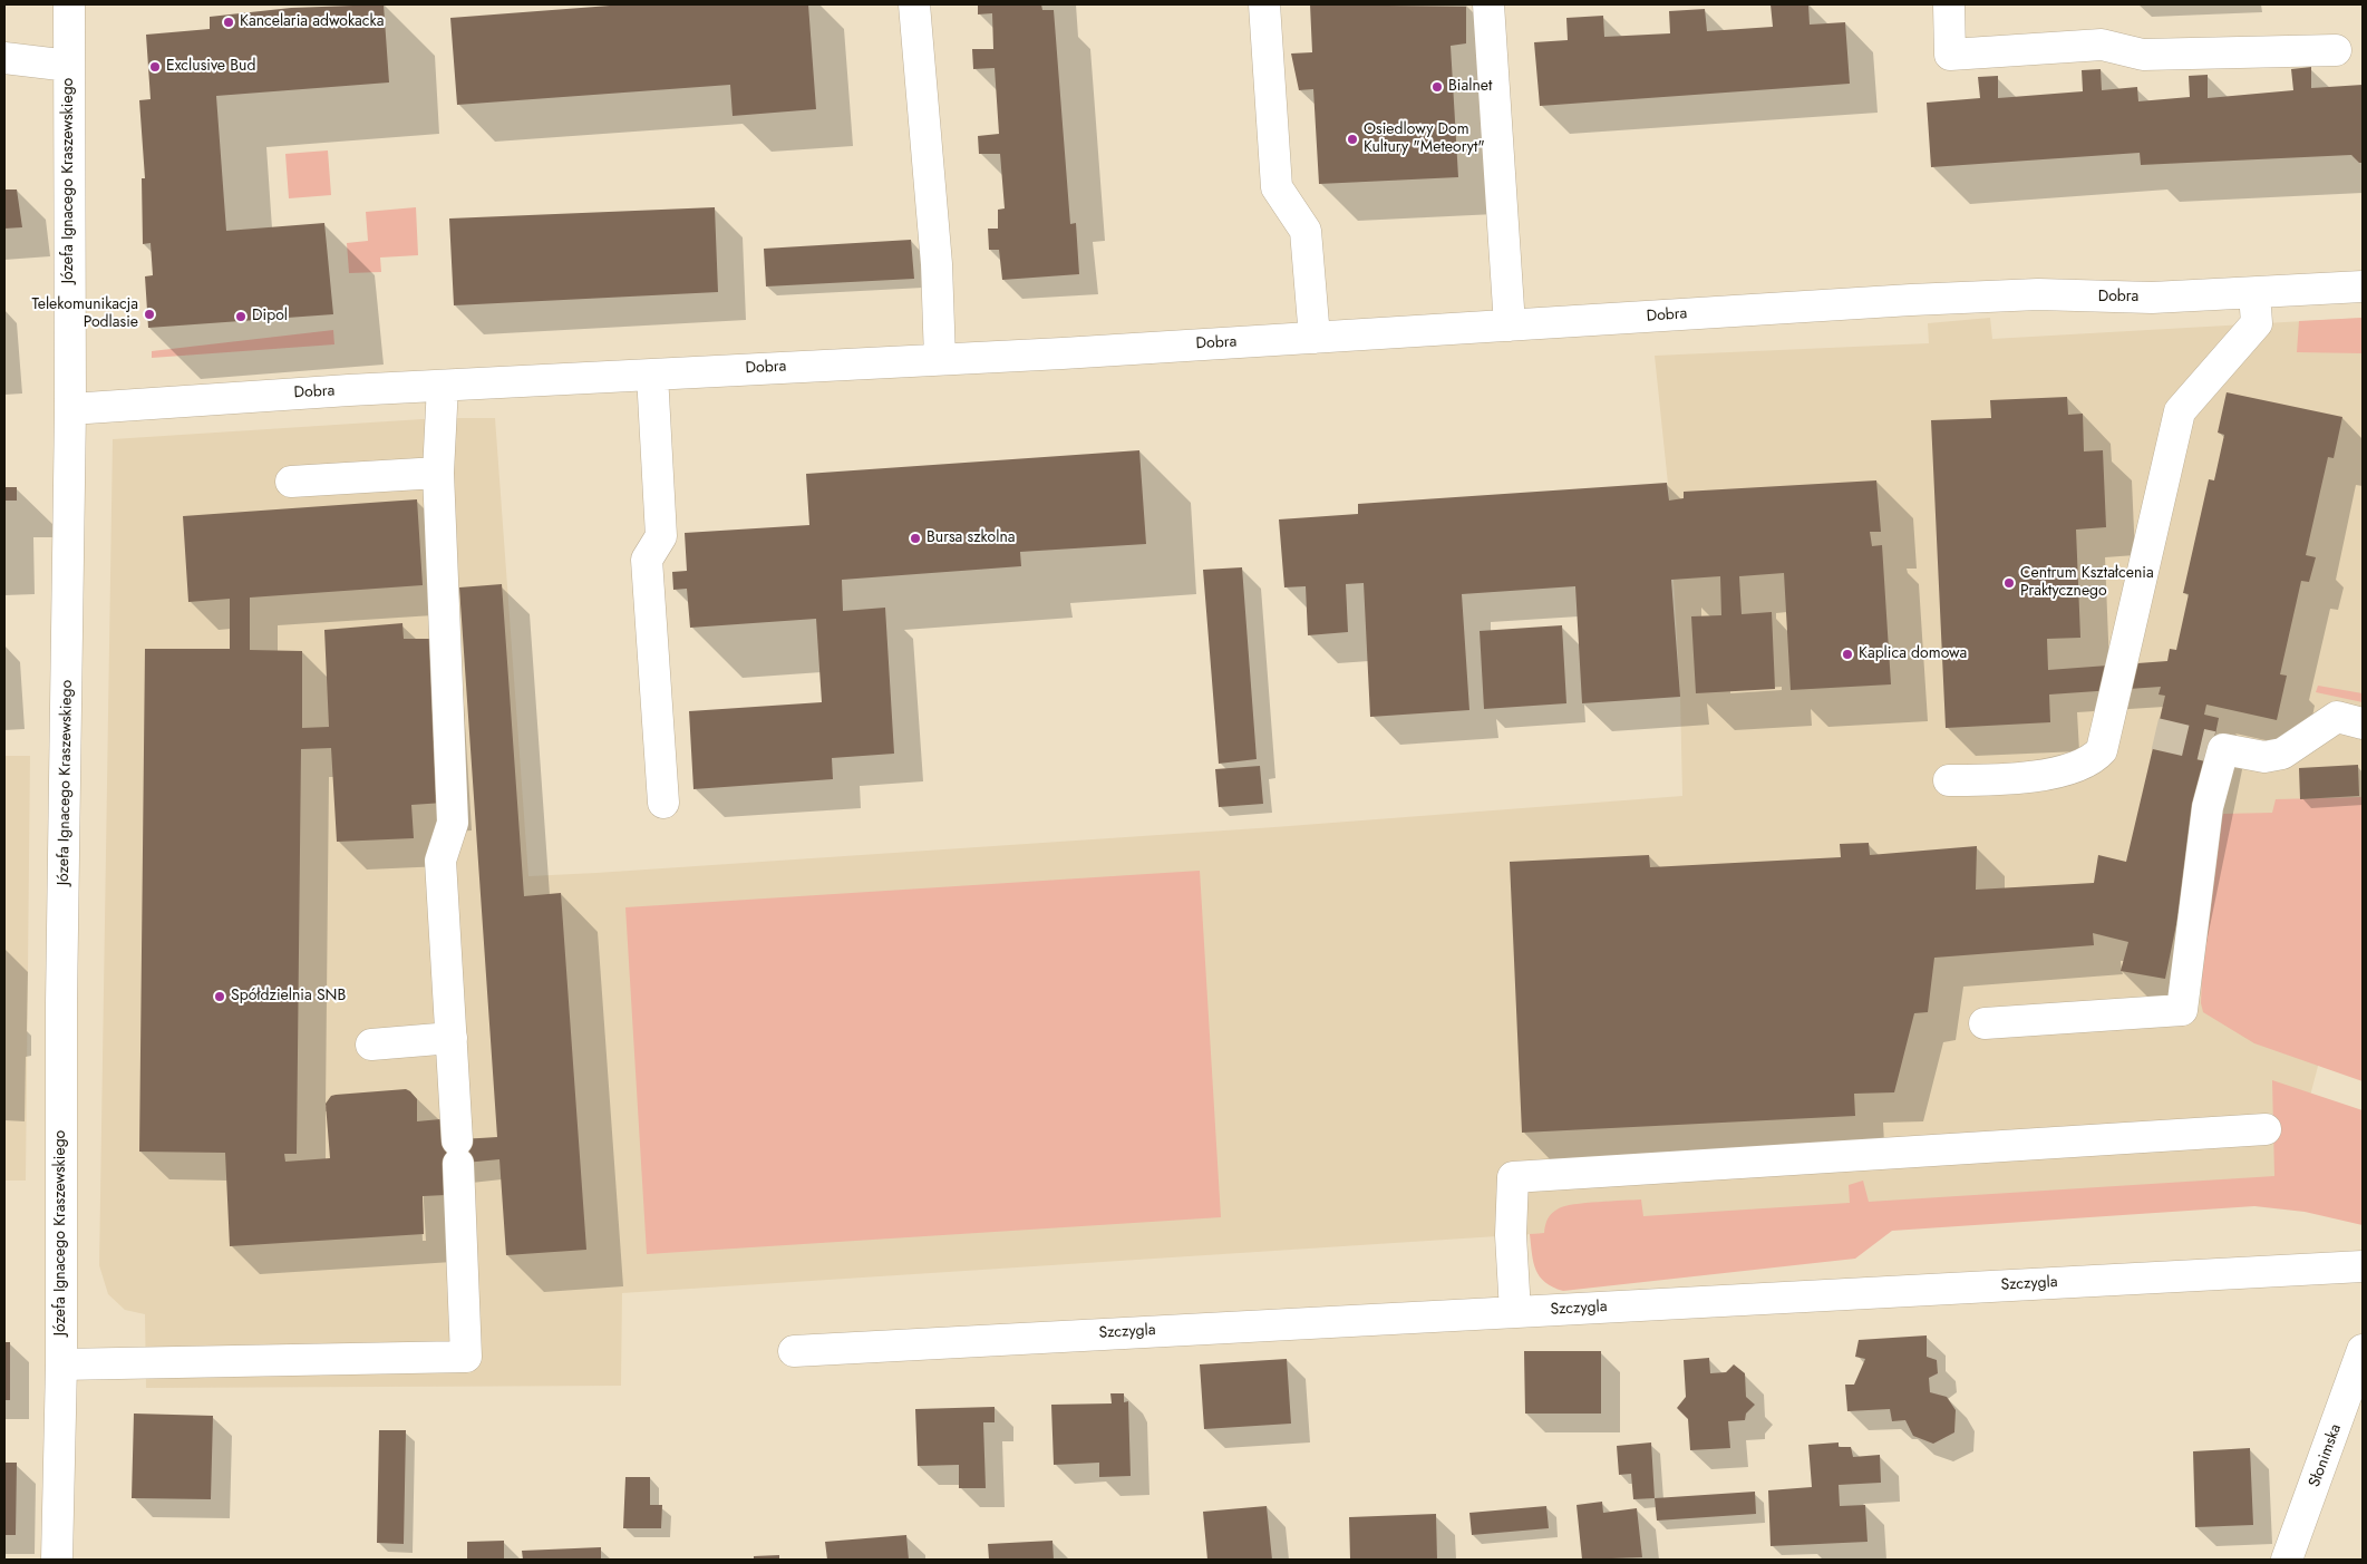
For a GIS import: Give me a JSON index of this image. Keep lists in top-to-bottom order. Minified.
{"streets":{"street":["Józefa Ignacego Kraszewskiego","Dobra","Szczygla","Słonimska"]},"crossings":[["Józefa Ignacego Kraszewskiego","Dobra"]],"places":["Kancelaria adwokacka","Exclusive Bud","Bialnet","Osiedlowy Dom Kultury \"Meteoryt\"","Telekomunikacja Podlasie","Dipol","Bursa szkolna","Centrum Kształcenia Praktycznego","Kaplica domowa","Spółdzielnia SNB"]}
